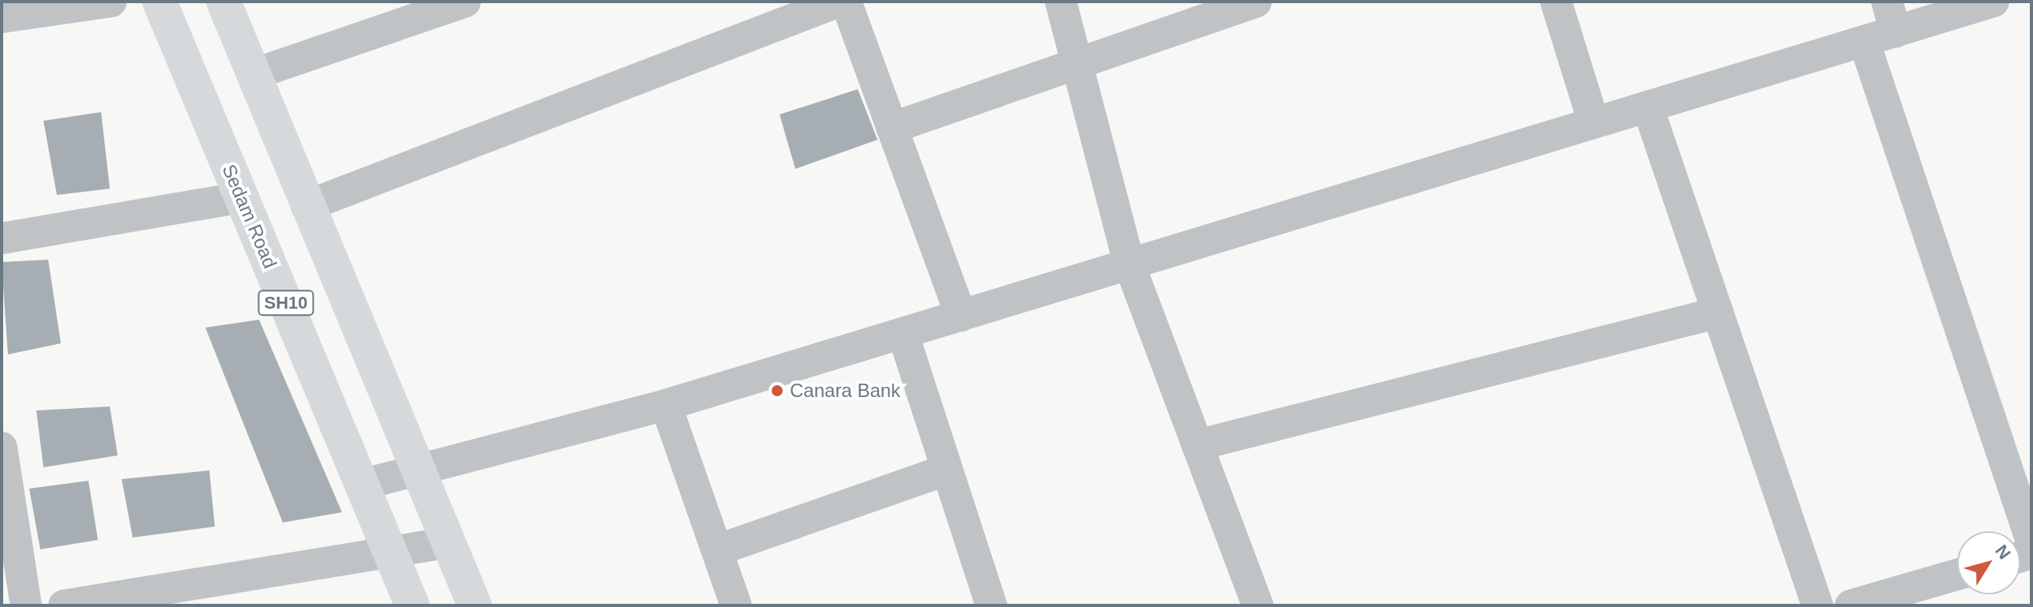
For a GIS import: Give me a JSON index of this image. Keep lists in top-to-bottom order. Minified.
{"streets":{"main road":["Sedam Road","SH10"]},"places":["Canara Bank"],"north":"top right"}
